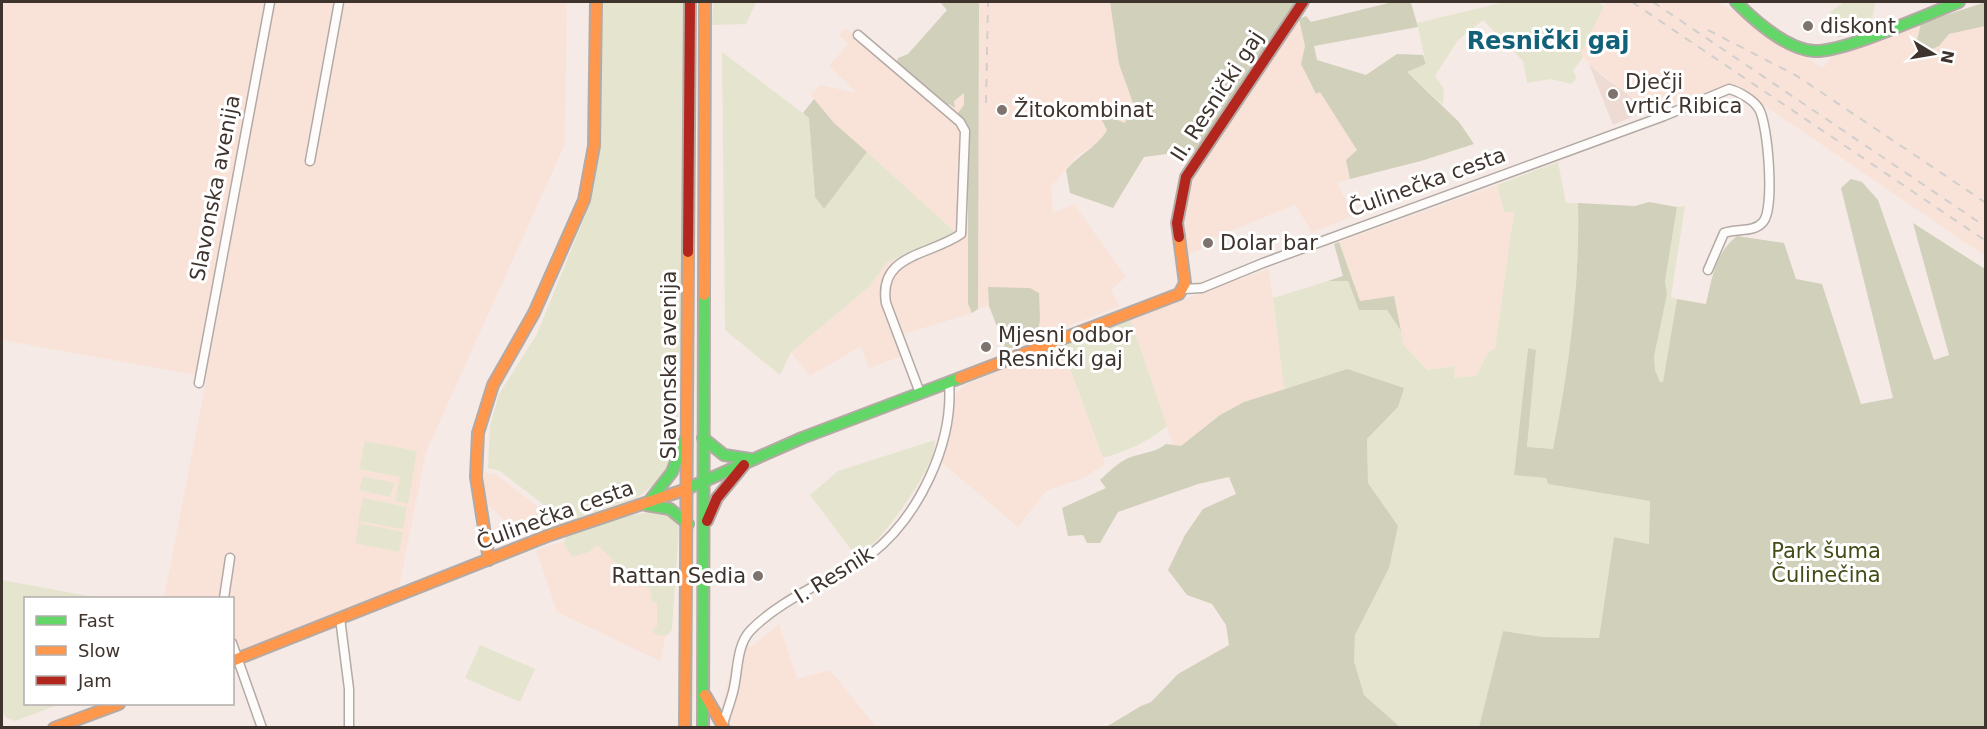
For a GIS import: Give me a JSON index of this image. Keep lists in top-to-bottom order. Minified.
{"streets":{"street":["II. Resnički gaj","Čulinečka cesta","Slavonska avenija","I. Resnik"]},"crossings":[["II. Resnički gaj","Čulinečka cesta"],["Čulinečka cesta","Slavonska avenija"],["Čulinečka cesta","I. Resnik"]],"districts":["Resnički gaj"],"parks":["Park šuma Čulinečina"],"places":["diskont","Dječji vrtić Ribica","Žitokombinat","Dolar bar","Mjesni odbor Resnički gaj","Rattan Sedia"],"legend":["Fast","Slow","Jam"],"north":"right"}
